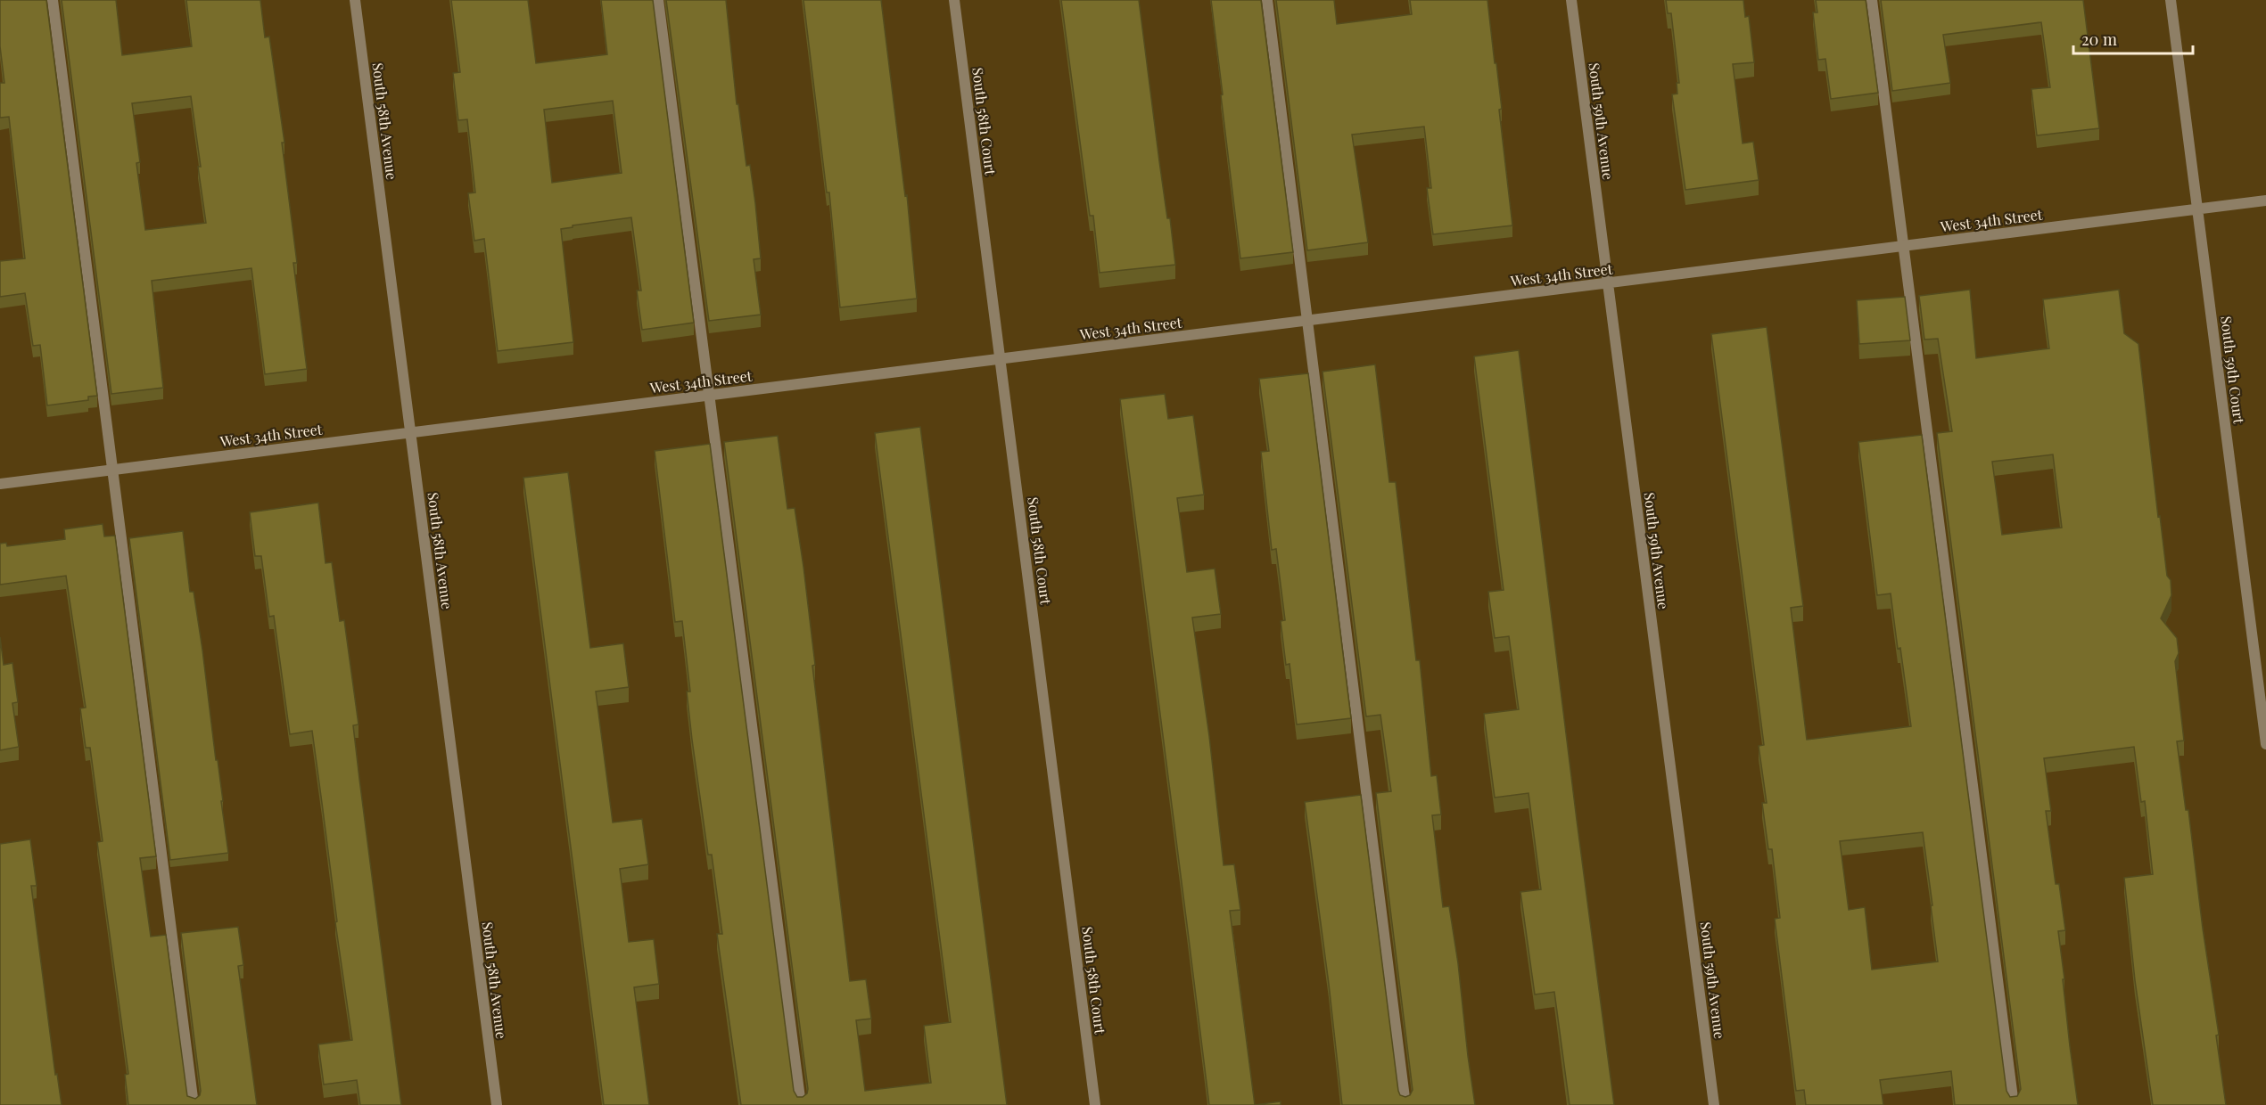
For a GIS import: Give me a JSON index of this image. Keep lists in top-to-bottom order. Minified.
{"streets":{"street":["South 58th Avenue","South 58th Court","South 59th Avenue","West 34th Street","South 59th Court"]},"crossings":[["South 58th Avenue","West 34th Street"],["South 58th Court","West 34th Street"],["South 59th Avenue","West 34th Street"],["West 34th Street","South 59th Court"]],"scale_bar":"20 m"}
